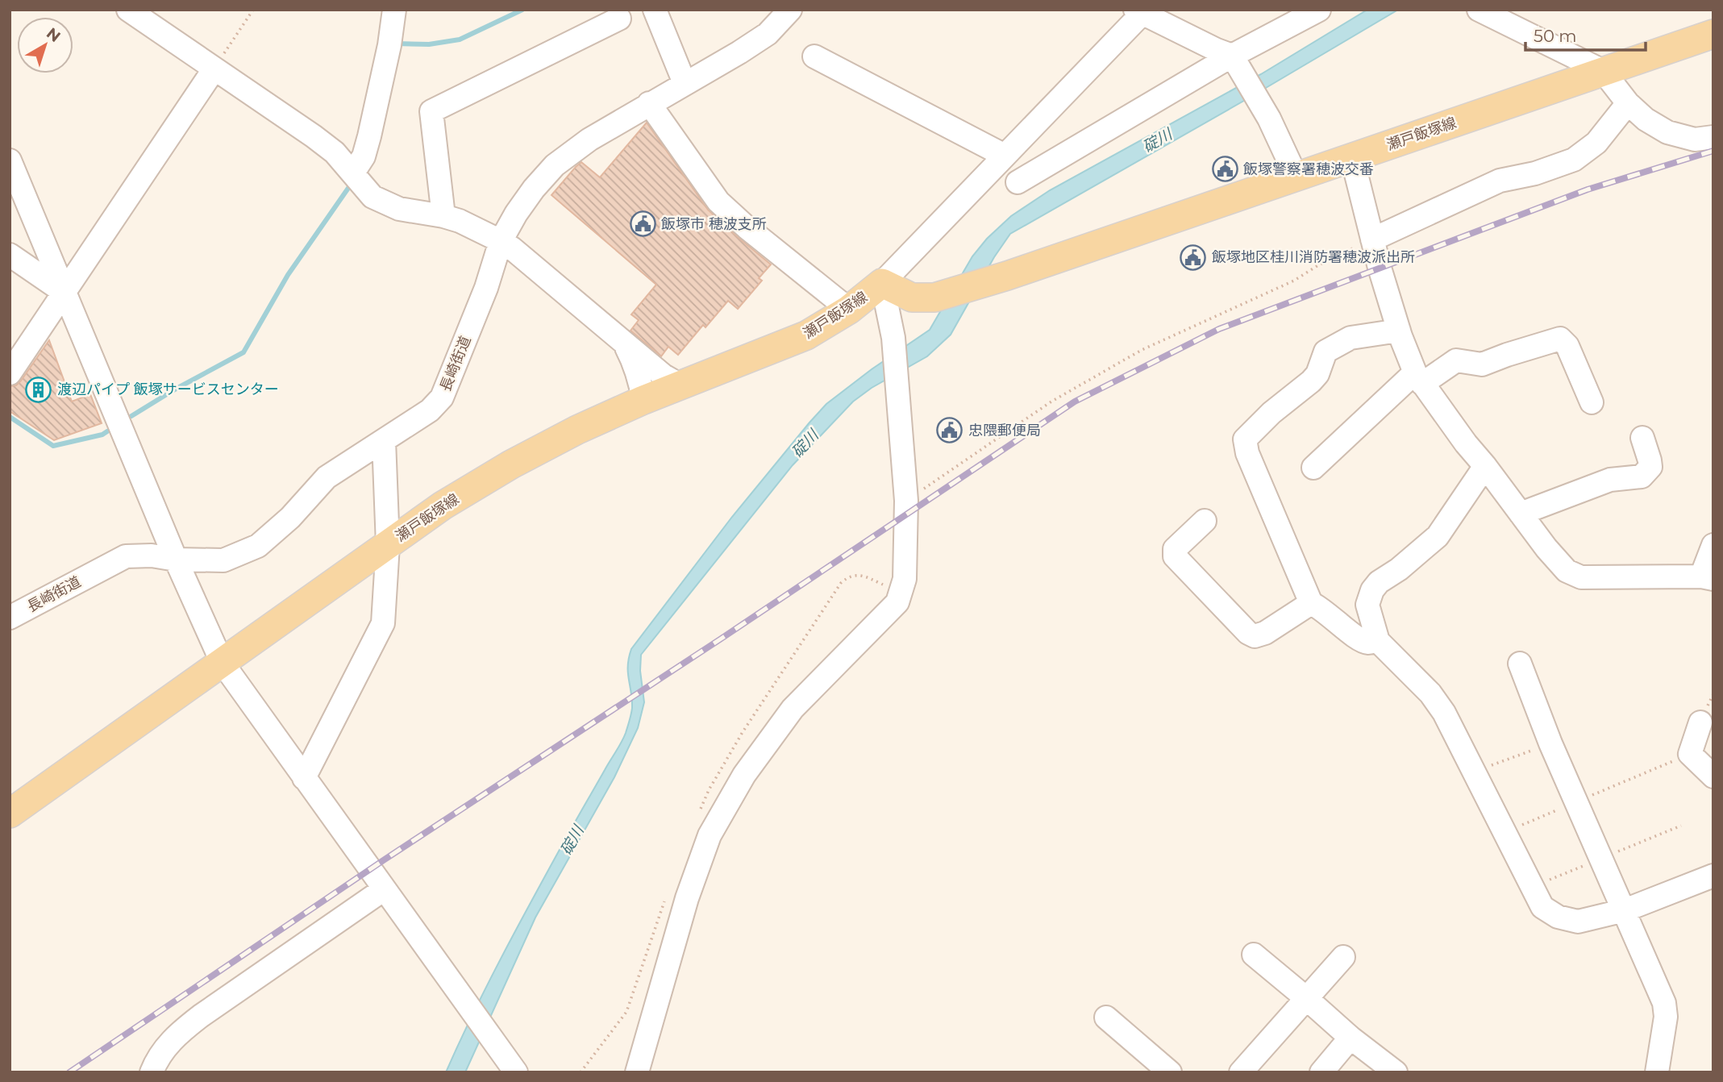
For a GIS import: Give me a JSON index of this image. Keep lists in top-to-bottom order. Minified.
{"streets":{"main road":["瀬戸飯塚線"],"street":["長崎街道"]},"water":["碇川"],"places":{"public building":["飯塚警察署穂波交番","飯塚市 穂波支所","飯塚地区桂川消防署穂波派出所","忠隈郵便局"],"building":["渡辺パイプ 飯塚サービスセンター"]},"scale_bar":"50 m","north":"top right"}
